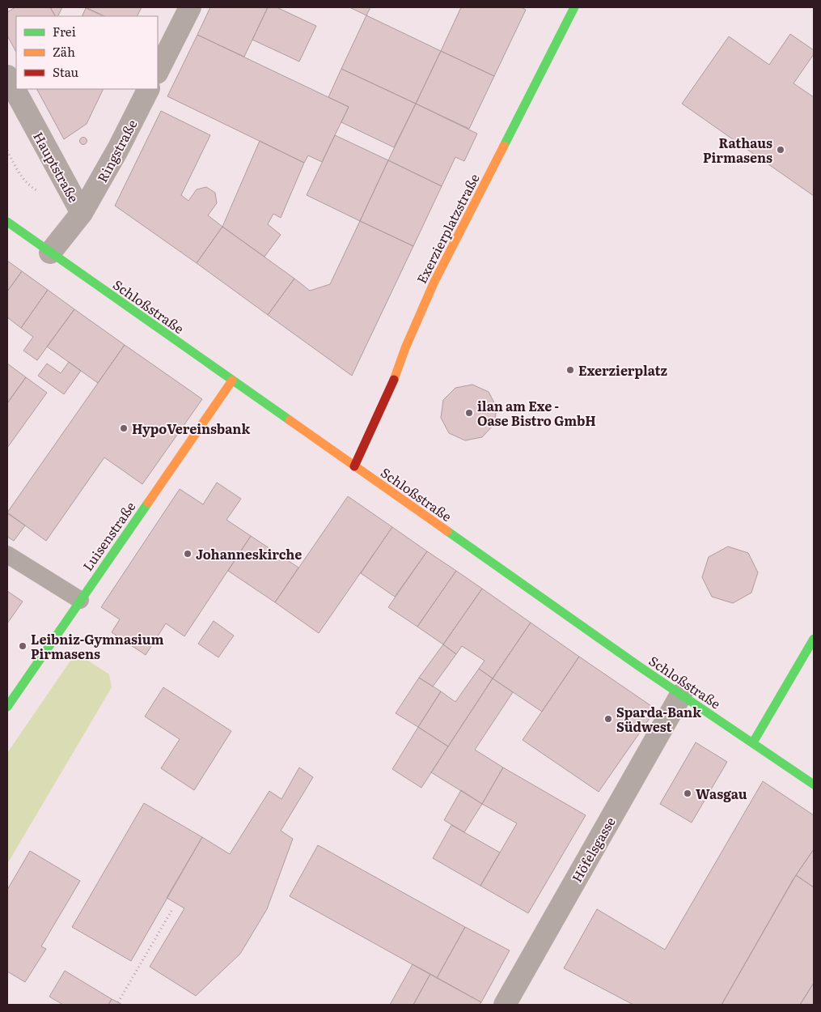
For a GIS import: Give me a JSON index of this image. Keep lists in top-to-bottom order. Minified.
{"streets":{"street":["Ringstraße","Hauptstraße","Exerzierplatzstraße","Schloßstraße","Luisenstraße","Höfelsgasse"]},"crossings":[["Ringstraße","Hauptstraße"],["Hauptstraße","Schloßstraße"],["Exerzierplatzstraße","Schloßstraße"],["Schloßstraße","Luisenstraße"],["Schloßstraße","Höfelsgasse"]],"places":["Rathaus Pirmasens","Exerzierplatz","ilan am Exe - Oase Bistro GmbH","HypoVereinsbank","Johanneskirche","Leibniz-Gymnasium Pirmasens","Sparda-Bank Südwest","Wasgau"],"legend":["Frei","Zäh","Stau"]}
